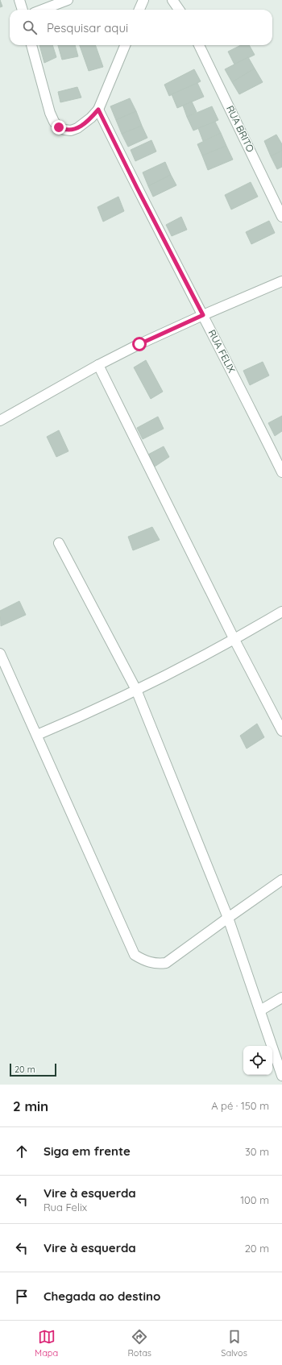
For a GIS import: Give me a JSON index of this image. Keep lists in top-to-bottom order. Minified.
{"streets":{"street":["RUA BRITO","RUA FELIX"]},"scale_bar":"20 m","page":{"search":"Pesquisar aqui","scale":"20 m","heading":["2 min","A pé · 150 m"],"list":[["Siga em frente","30 m"],["Vire à esquerda","Rua Felix","100 m"],["Vire à esquerda","20 m"],"Chegada ao destino"],"nav":["Mapa","Rotas","Salvos"]}}
